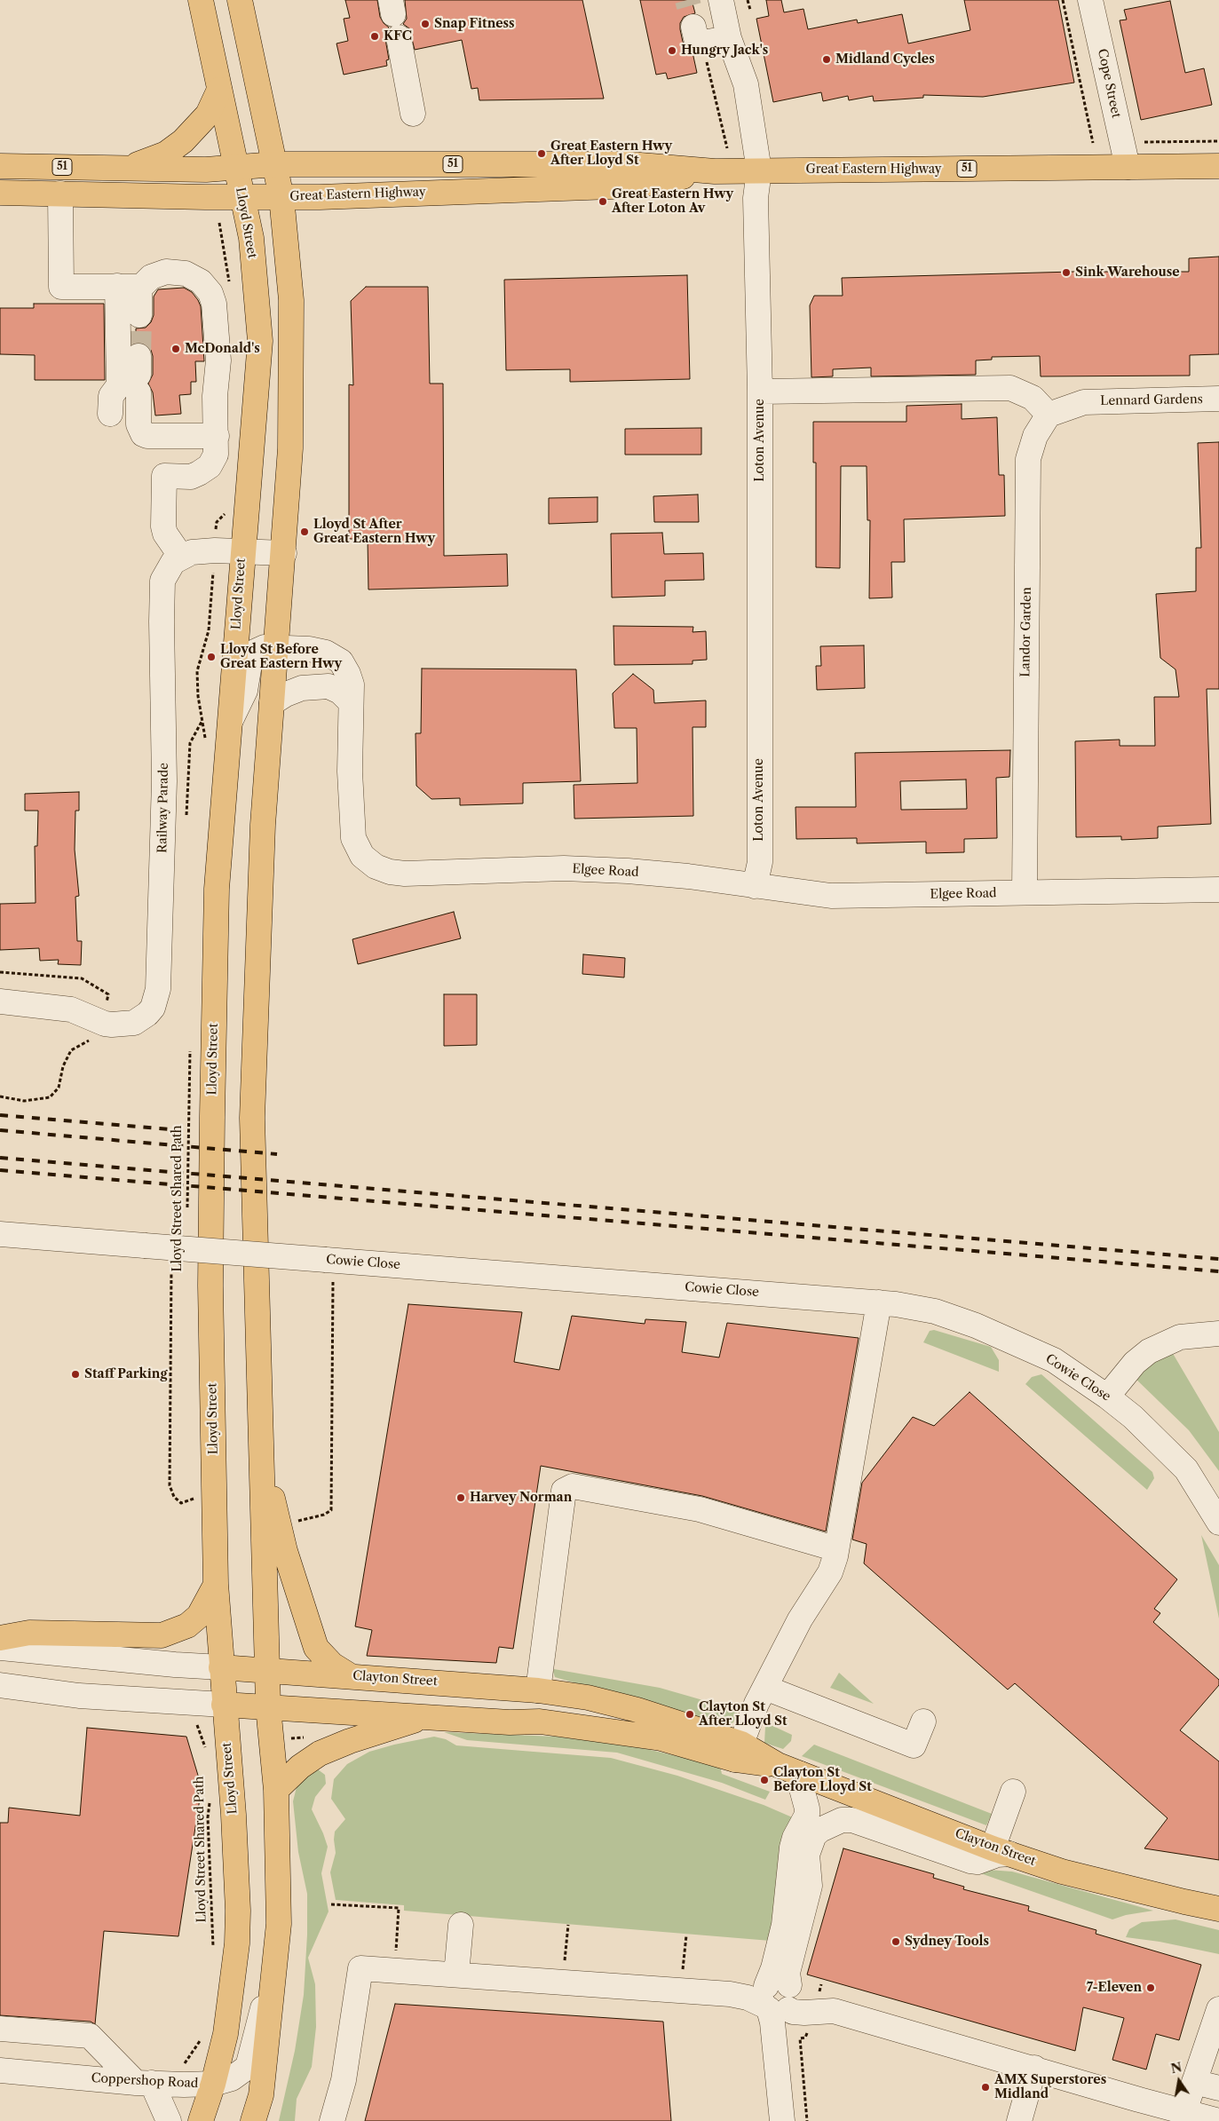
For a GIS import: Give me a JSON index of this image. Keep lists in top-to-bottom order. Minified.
{"streets":{"main road":["51","Great Eastern Highway","Lloyd Street","Clayton Street"],"street":["Cope Street","Lennard Gardens","Loton Avenue","Landor Garden","Railway Parade","Elgee Road","Cowie Close","Coppershop Road"],"path":["Lloyd Street Shared Path"]},"crossings":[["Cope Street","Great Eastern Highway"],["Great Eastern Highway","Lloyd Street"],["Great Eastern Highway","Loton Avenue"],["Lloyd Street","Elgee Road"],["Lloyd Street","Clayton Street"],["Lloyd Street","Coppershop Road"],["Lennard Gardens","Landor Garden"],["Loton Avenue","Elgee Road"],["Landor Garden","Elgee Road"]],"places":["Snap Fitness","KFC","Hungry Jack's","Midland Cycles","Great Eastern Hwy After Lloyd St","Great Eastern Hwy After Loton Av","Sink Warehouse","McDonald's","Lloyd St After Great Eastern Hwy","Lloyd St Before Great Eastern Hwy","Staff Parking","Harvey Norman","Clayton St After Lloyd St","Clayton St Before Lloyd St","Sydney Tools","7-Eleven","AMX Superstores Midland"],"north":"top"}
